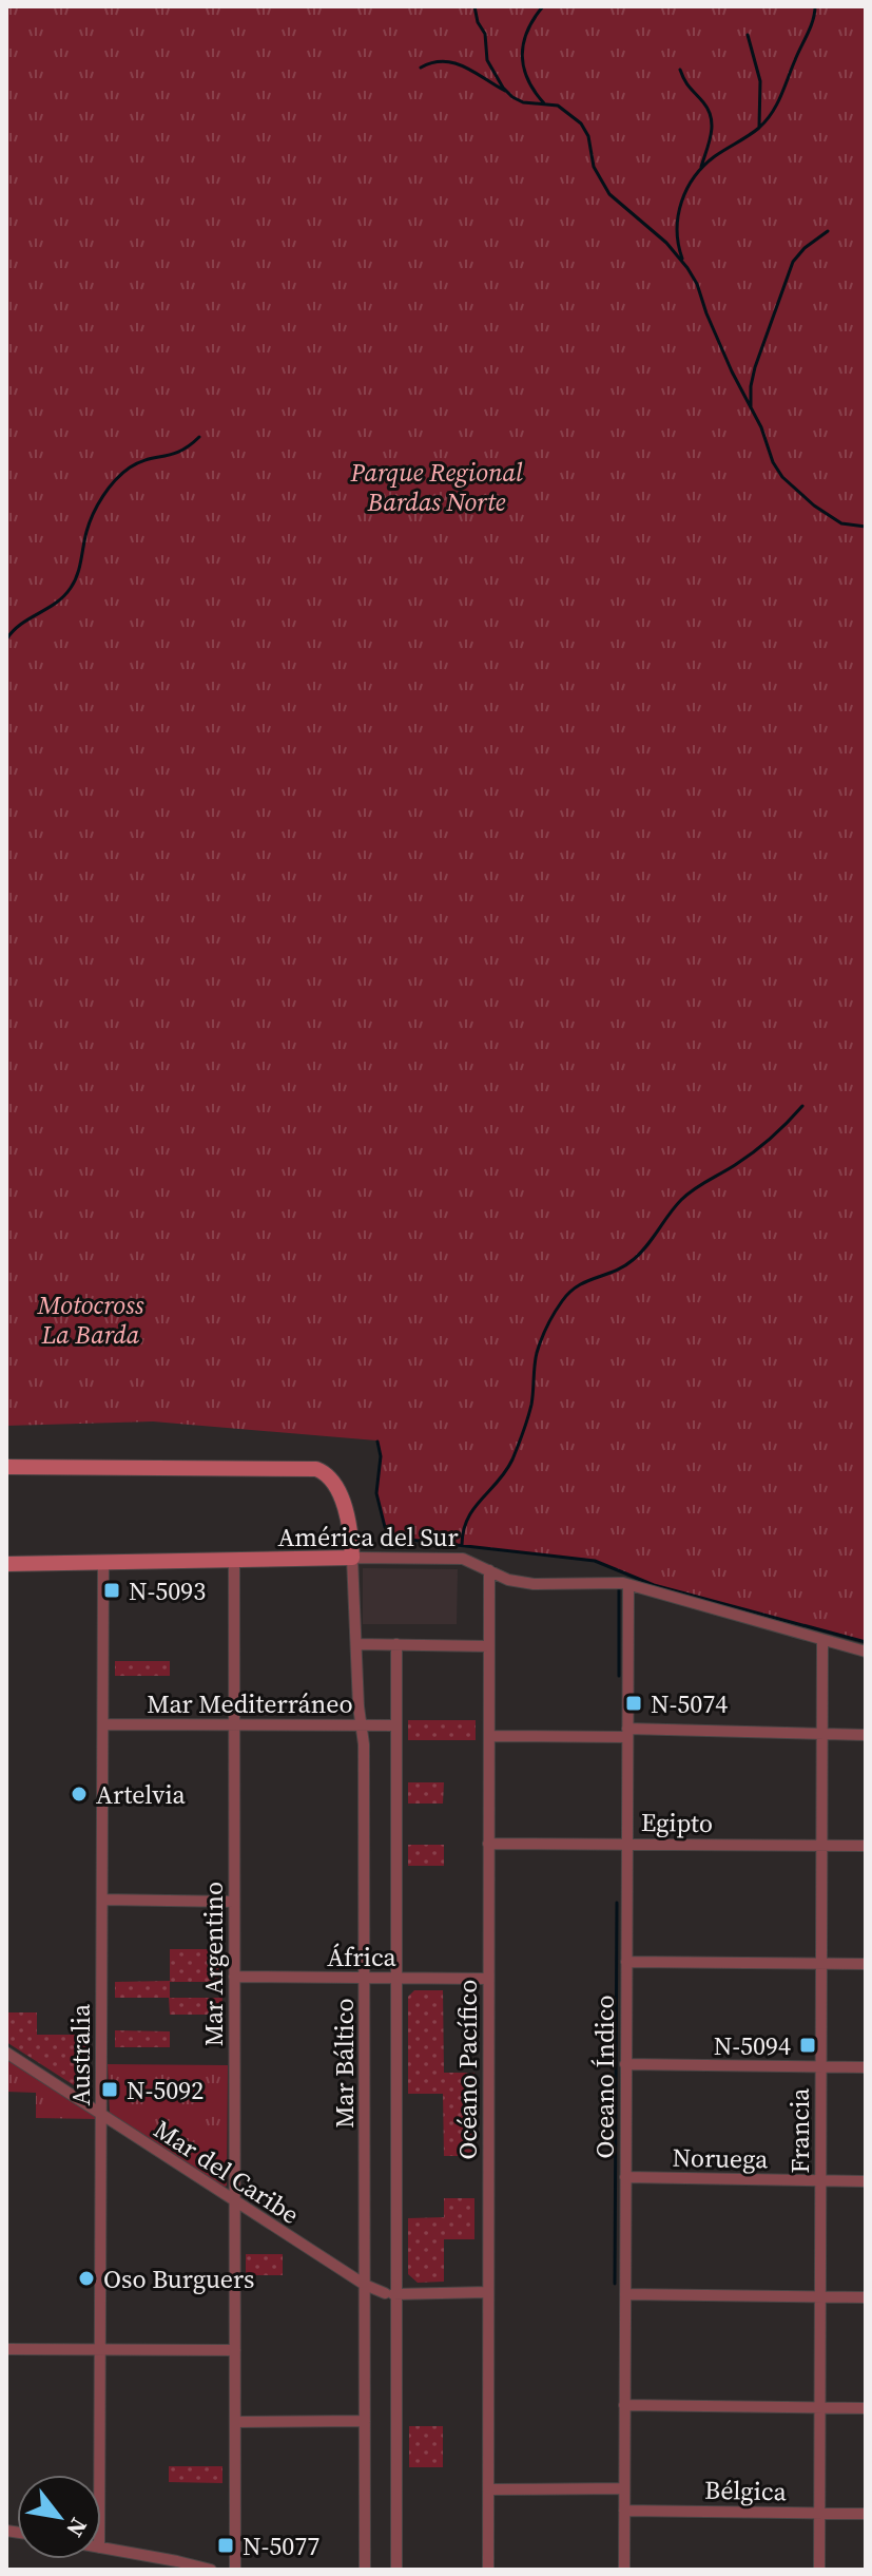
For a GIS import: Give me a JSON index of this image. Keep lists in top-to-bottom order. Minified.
{"streets":{"street":["América del Sur","Mar Mediterráneo","Egipto","África","Mar Argentino","Australia","Mar Báltico","Océano Pacífico","Oceano Índico","Francia","Noruega","Mar del Caribe","Bélgica"]},"crossings":[["América del Sur","Mar Argentino"],["América del Sur","Australia"],["América del Sur","Mar Báltico"],["América del Sur","Océano Pacífico"],["América del Sur","Oceano Índico"],["América del Sur","Francia"],["Mar Mediterráneo","Mar Argentino"],["Mar Mediterráneo","Australia"],["Mar Mediterráneo","Mar Báltico"],["Egipto","Océano Pacífico"],["Egipto","Oceano Índico"],["Egipto","Francia"],["África","Mar Argentino"],["África","Mar Báltico"],["África","Océano Pacífico"],["Mar Argentino","Mar del Caribe"],["Australia","Mar del Caribe"],["Mar Báltico","Mar del Caribe"],["Océano Pacífico","Mar del Caribe"],["Oceano Índico","Noruega"],["Oceano Índico","Bélgica"],["Francia","Noruega"],["Francia","Bélgica"]],"parks":["Parque Regional Bardas Norte","Motocross La Barda"],"places":{"transit":["N-5093","N-5074","N-5094","N-5092","N-5077"],"other":["Artelvia","Oso Burguers"]},"north":"bottom right"}
